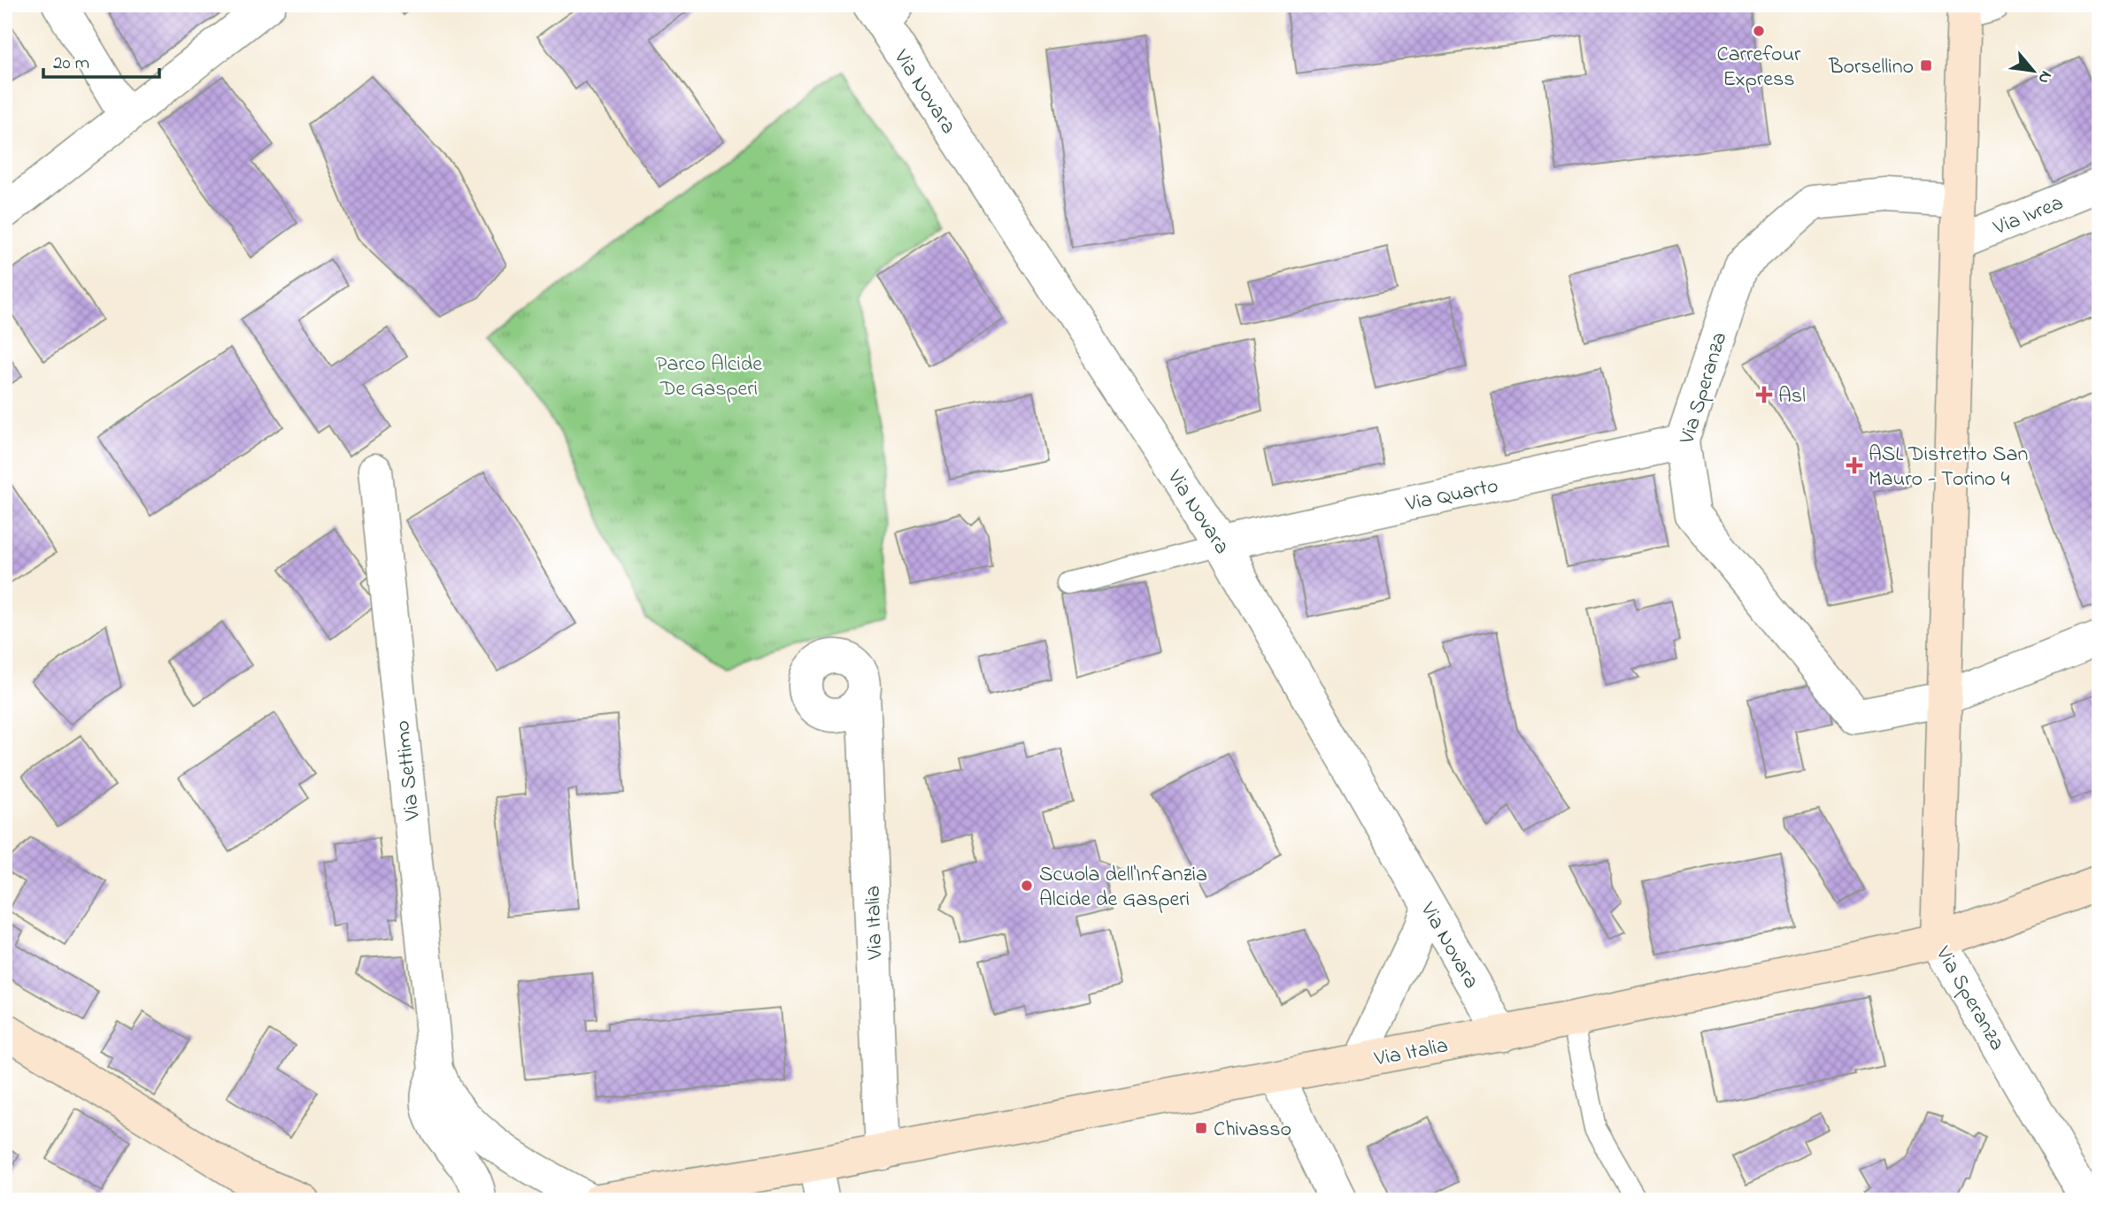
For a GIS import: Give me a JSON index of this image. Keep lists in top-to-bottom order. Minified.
{"streets":{"street":["Via Novara","Via Ivrea","Via Speranza","Via Quarto","Via Settimo","Via Italia"]},"crossings":[["Via Novara","Via Quarto"],["Via Novara","Via Italia"],["Via Ivrea","Via Speranza"],["Via Speranza","Via Quarto"],["Via Speranza","Via Italia"]],"parks":["Parco Alcide De Gasperi"],"places":{"other":["Carrefour Express","Scuola dell'Infanzia Alcide de Gasperi"],"transit":["Borsellino","Chivasso"],"health":["Asl","ASL Distretto San Mauro - Torino 4"]},"scale_bar":"20 m","north":"bottom right"}
